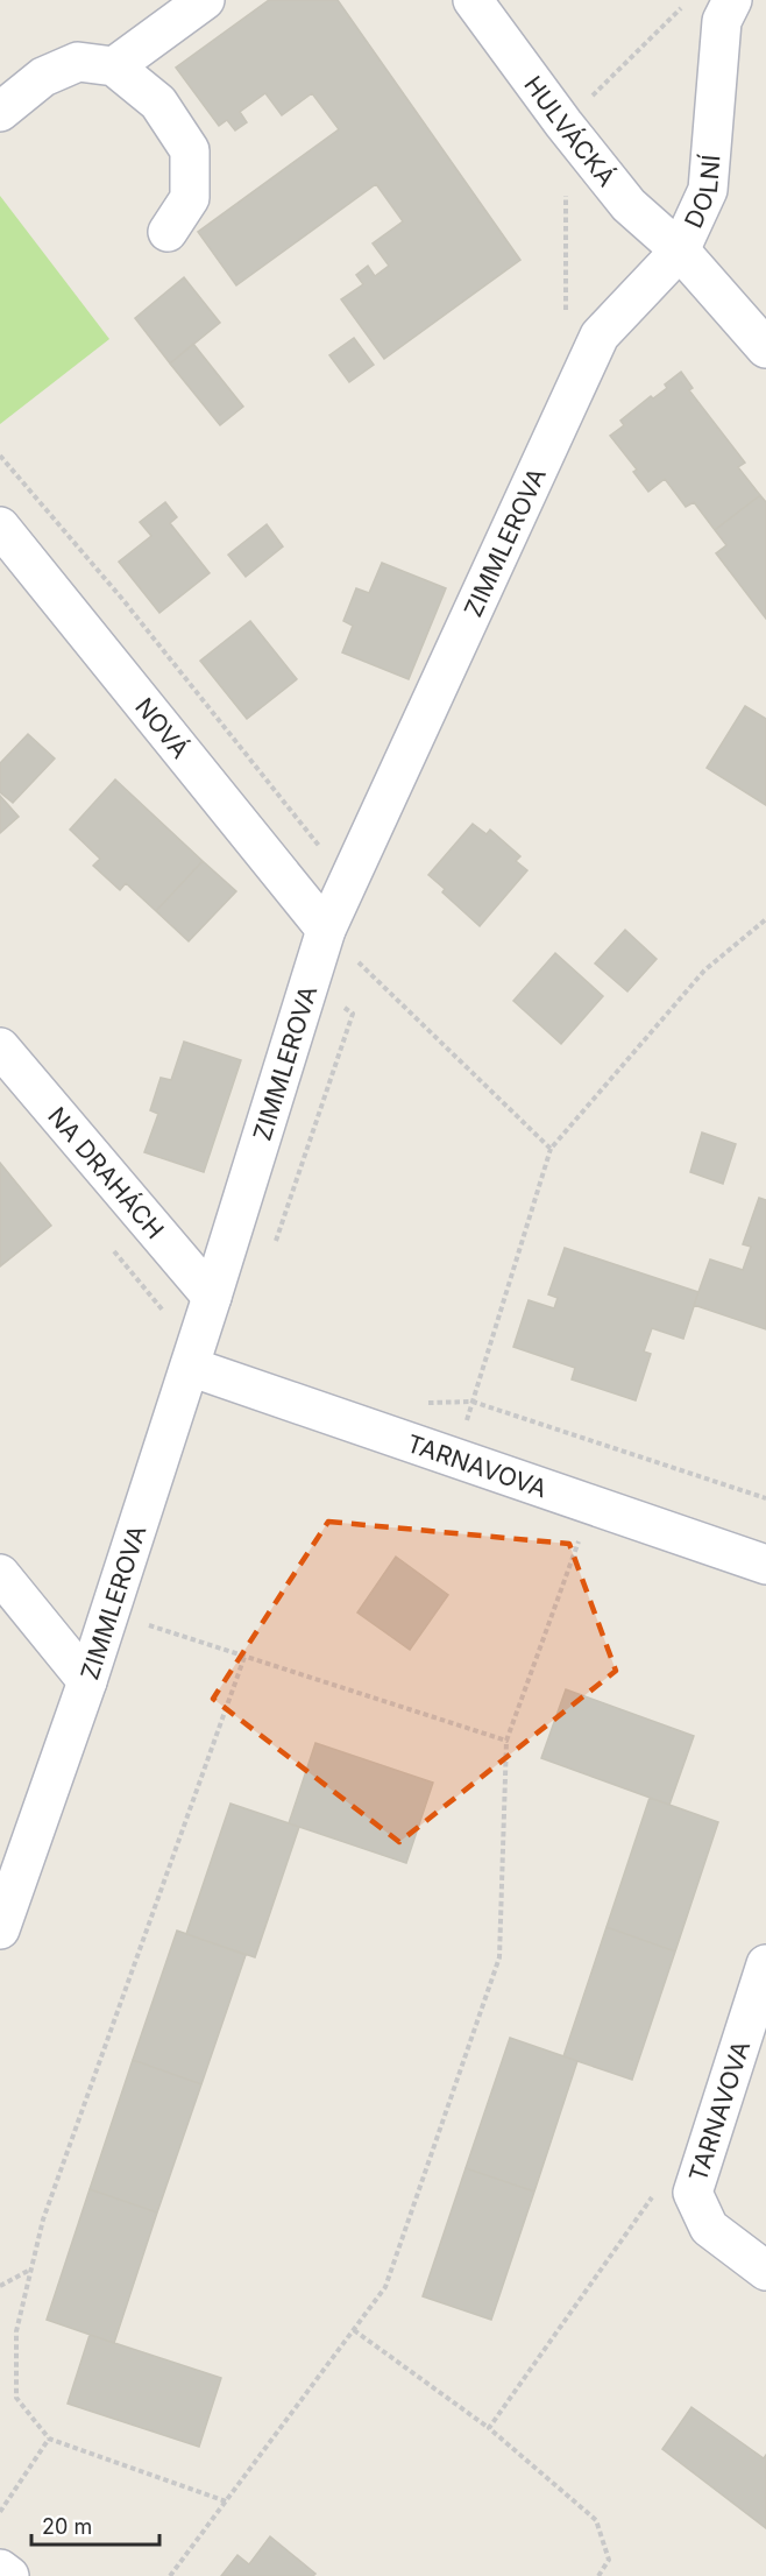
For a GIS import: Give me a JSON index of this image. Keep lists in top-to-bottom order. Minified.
{"streets":{"street":["HULVÁCKÁ","DOLNÍ","ZIMMLEROVA","NOVÁ","NA DRAHÁCH","TARNAVOVA"]},"crossings":[["HULVÁCKÁ","DOLNÍ"],["HULVÁCKÁ","ZIMMLEROVA"],["DOLNÍ","ZIMMLEROVA"],["ZIMMLEROVA","NOVÁ"],["ZIMMLEROVA","NA DRAHÁCH"],["ZIMMLEROVA","TARNAVOVA"]],"scale_bar":"20 m"}
